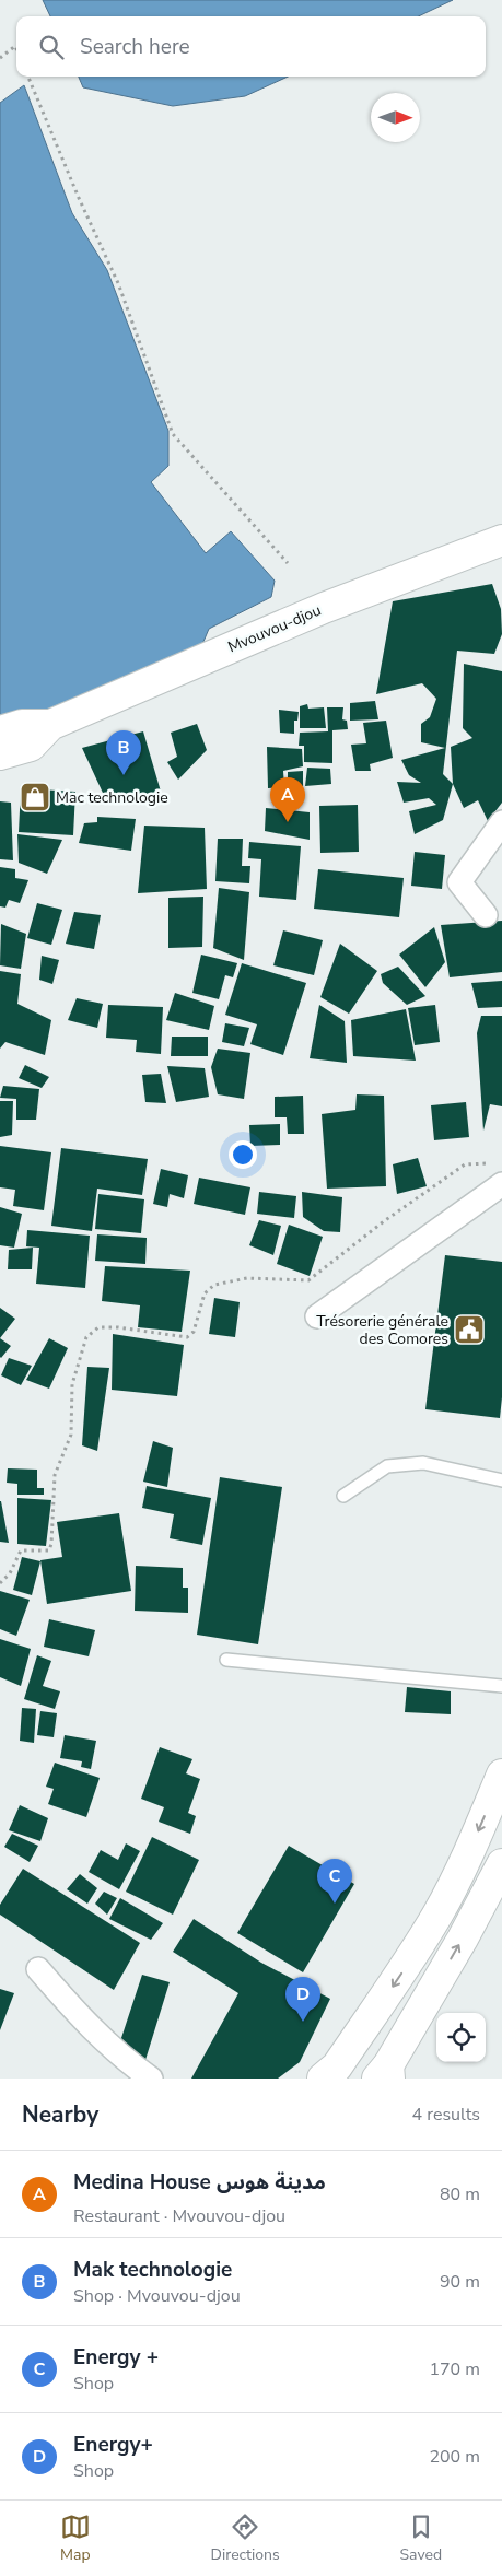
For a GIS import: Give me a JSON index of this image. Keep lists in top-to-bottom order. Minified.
{"streets":{"main road":["Mvouvou-djou"]},"places":{"shop":["Mac technologie"],"public building":["Trésorerie générale des Comores"]},"north":"right","page":{"search":"Search here","pins":["B","A","C","D"],"heading":["Nearby","4 results"],"list":[{"mark":"A","name":"Medina House مدينة هوس","note":"Restaurant · Mvouvou-djou","value":"80 m"},{"mark":"B","name":"Mak technologie","note":"Shop · Mvouvou-djou","value":"90 m"},{"mark":"C","name":"Energy +","note":"Shop","value":"170 m"},{"mark":"D","name":"Energy+","note":"Shop","value":"200 m"}],"nav":["Map","Directions","Saved"]}}
